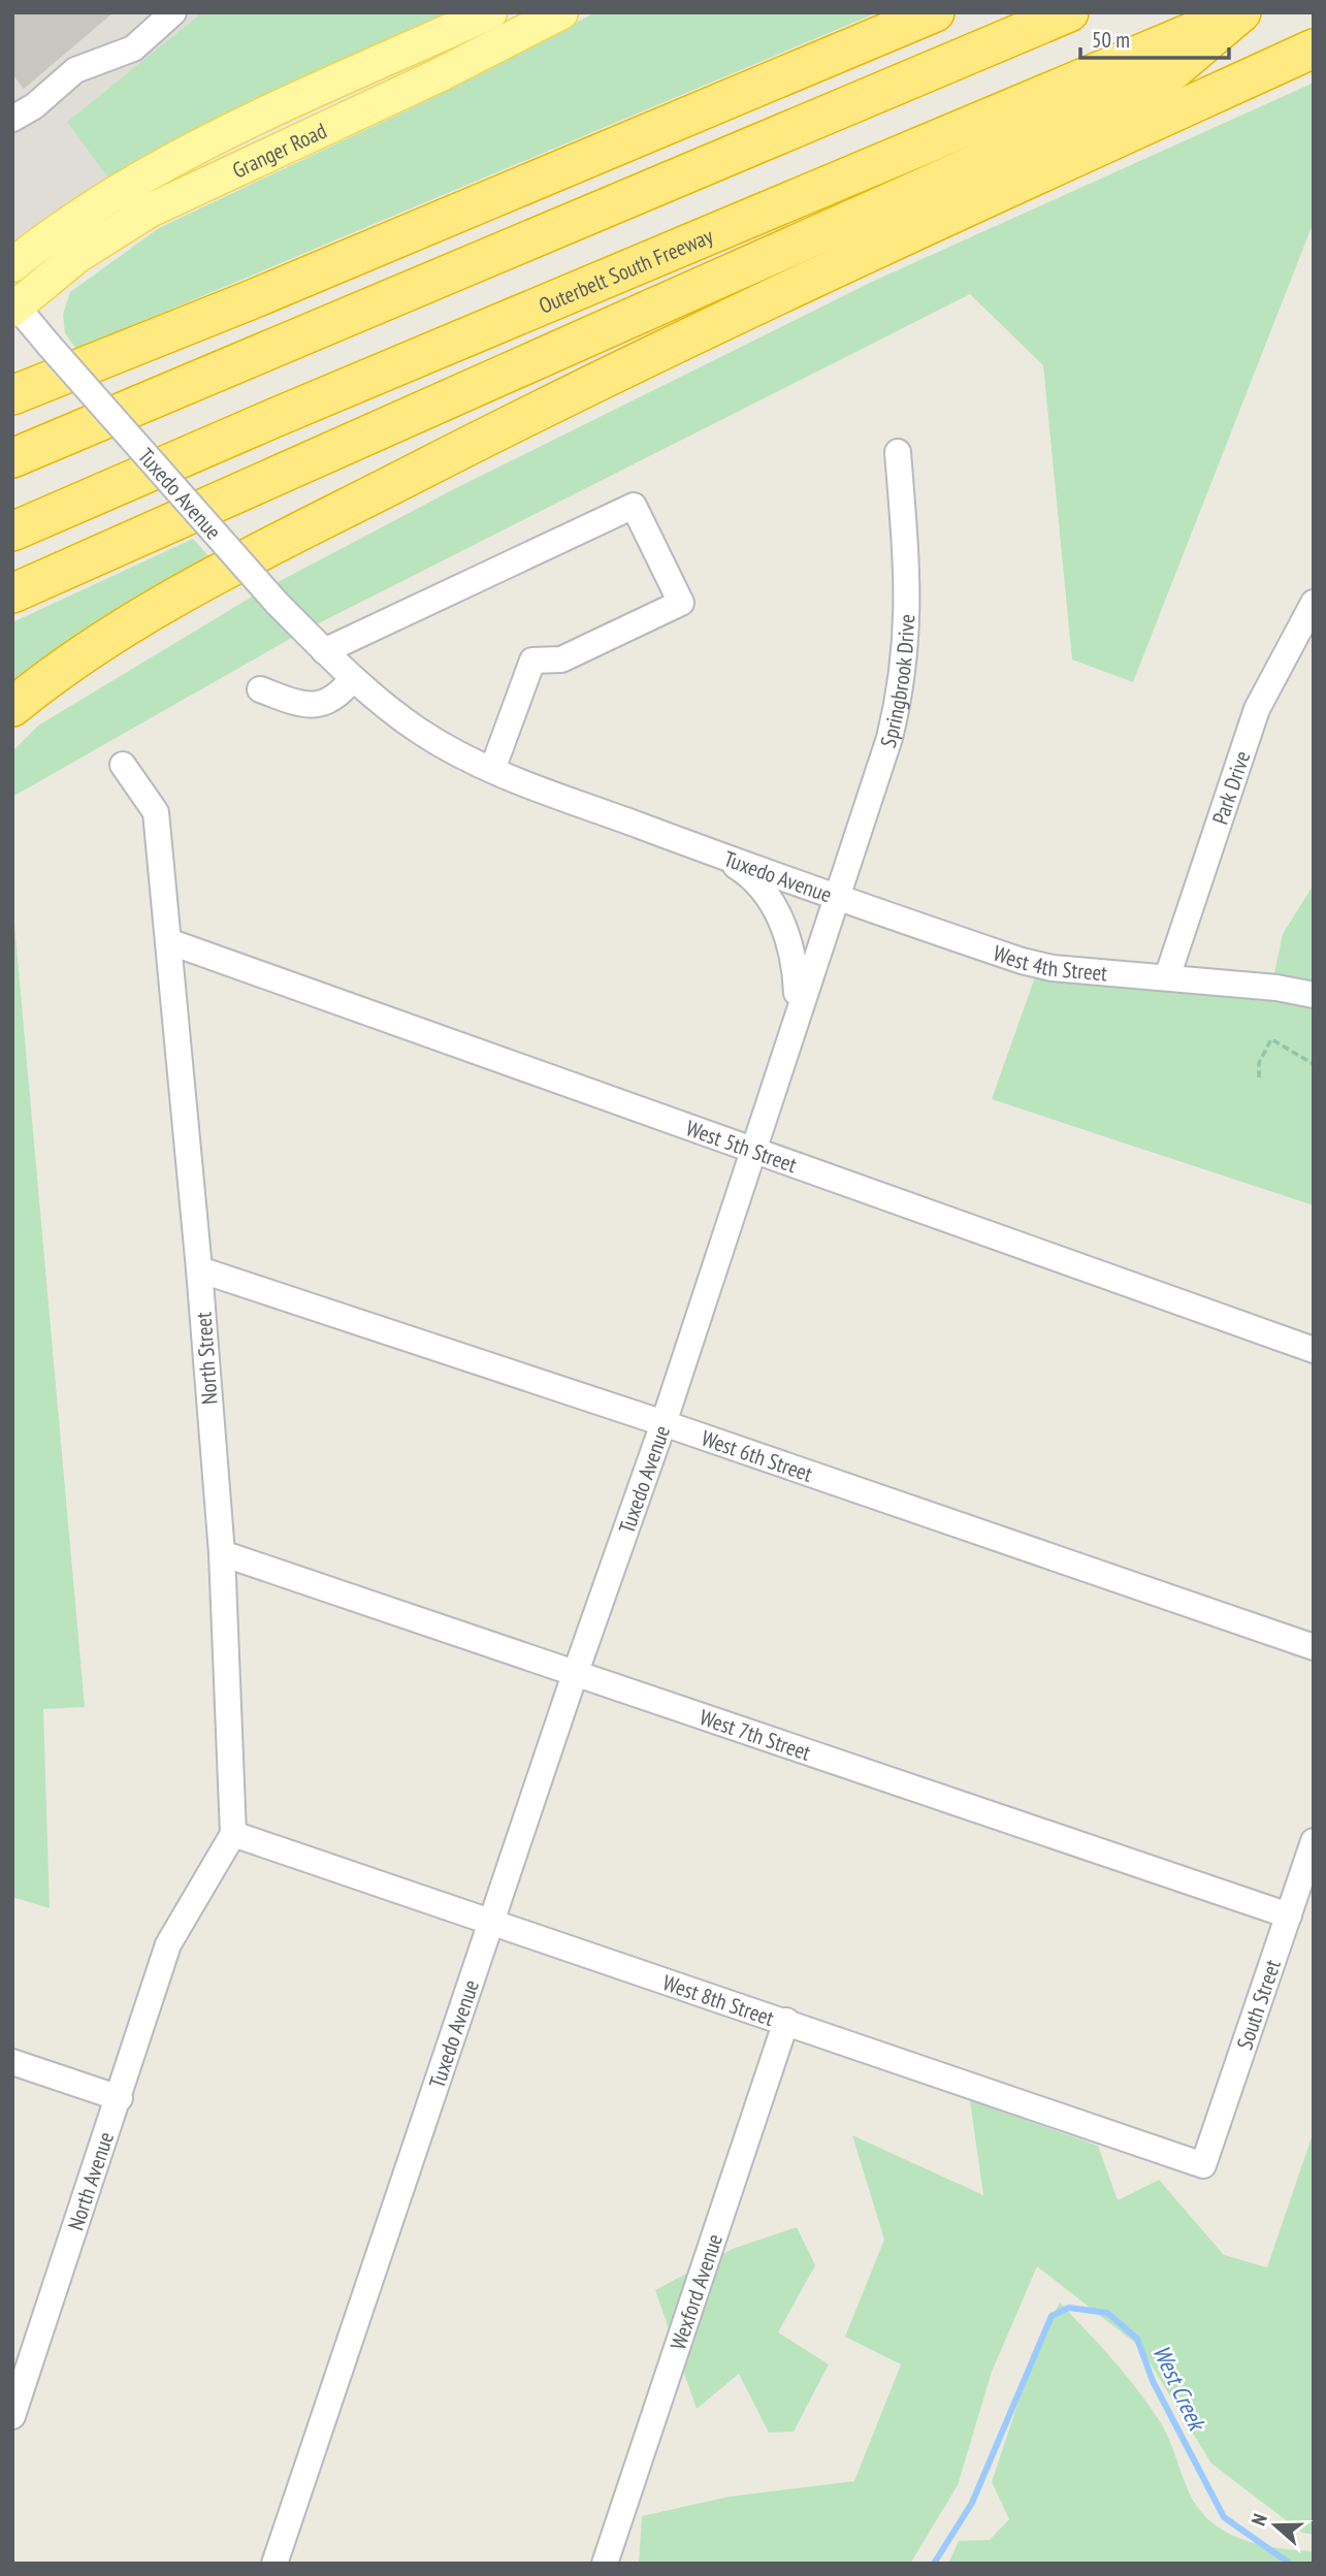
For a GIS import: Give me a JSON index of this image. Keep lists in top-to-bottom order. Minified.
{"streets":{"highway":["Outerbelt South Freeway"],"main road":["Granger Road"],"street":["Tuxedo Avenue","Springbrook Drive","Park Drive","West 4th Street","West 5th Street","North Street","West 6th Street","West 7th Street","West 8th Street","South Street","North Avenue","Wexford Avenue"]},"crossings":[["Granger Road","Tuxedo Avenue"],["Tuxedo Avenue","Springbrook Drive"],["Tuxedo Avenue","West 4th Street"],["Tuxedo Avenue","West 5th Street"],["Tuxedo Avenue","West 6th Street"],["Tuxedo Avenue","West 7th Street"],["Tuxedo Avenue","West 8th Street"],["Springbrook Drive","West 4th Street"],["Park Drive","West 4th Street"],["West 5th Street","North Street"],["North Street","West 6th Street"],["North Street","West 7th Street"],["North Street","West 8th Street"],["North Street","North Avenue"],["West 7th Street","South Street"],["West 8th Street","South Street"],["West 8th Street","North Avenue"],["West 8th Street","Wexford Avenue"]],"water":["West Creek"],"scale_bar":"50 m","north":"left"}
